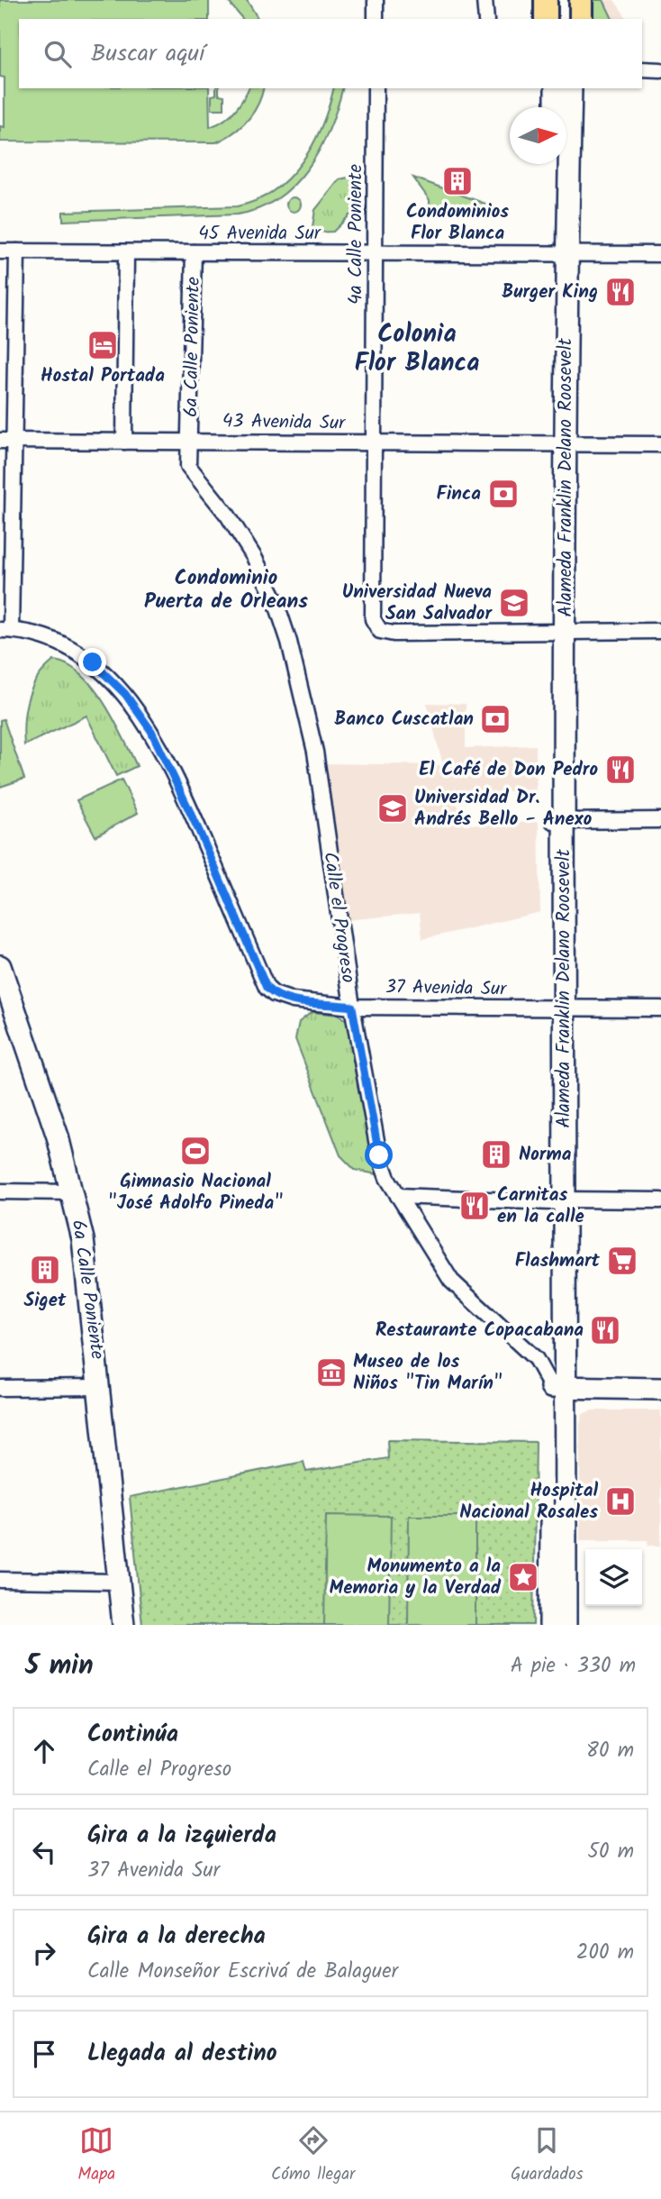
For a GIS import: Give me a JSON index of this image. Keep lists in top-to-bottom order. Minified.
{"streets":{"main road":["6a Calle Poniente","Alameda Franklin Delano Roosevelt"],"street":["45 Avenida Sur","4a Calle Poniente","43 Avenida Sur","Calle el Progreso","37 Avenida Sur"]},"crossings":[["45 Avenida Sur","4a Calle Poniente"],["45 Avenida Sur","6a Calle Poniente"],["45 Avenida Sur","Alameda Franklin Delano Roosevelt"],["4a Calle Poniente","43 Avenida Sur"],["4a Calle Poniente","Alameda Franklin Delano Roosevelt"],["6a Calle Poniente","43 Avenida Sur"],["6a Calle Poniente","Calle el Progreso"],["43 Avenida Sur","Alameda Franklin Delano Roosevelt"],["43 Avenida Sur","Calle el Progreso"],["Alameda Franklin Delano Roosevelt","Calle el Progreso"],["Alameda Franklin Delano Roosevelt","37 Avenida Sur"],["Calle el Progreso","37 Avenida Sur"]],"districts":["Colonia Flor Blanca","Condominio Puerta de Orleans"],"places":{"building":["Condominios Flor Blanca","Norma","Siget"],"restaurant":["Burger King","El Café de Don Pedro","Carnitas en la calle","Restaurante Copacabana"],"hotel":["Hostal Portada"],"bank":["Finca","Banco Cuscatlan"],"school or university":["Universidad Nueva San Salvador","Universidad Dr. Andrés Bello - Anexo"],"sports":["Gimnasio Nacional \"José Adolfo Pineda\""],"supermarket":["Flashmart"],"museum":["Museo de los Niños \"Tin Marín\""],"hospital":["Hospital Nacional Rosales"],"place":["Monumento a la Memoria y la Verdad"]},"north":"right","page":{"search":"Buscar aquí","heading":["5 min","A pie · 330 m"],"list":[["Continúa","Calle el Progreso","80 m"],["Gira a la izquierda","37 Avenida Sur","50 m"],["Gira a la derecha","Calle Monseñor Escrivá de Balaguer","200 m"],"Llegada al destino"],"nav":["Mapa","Cómo llegar","Guardados"]}}
